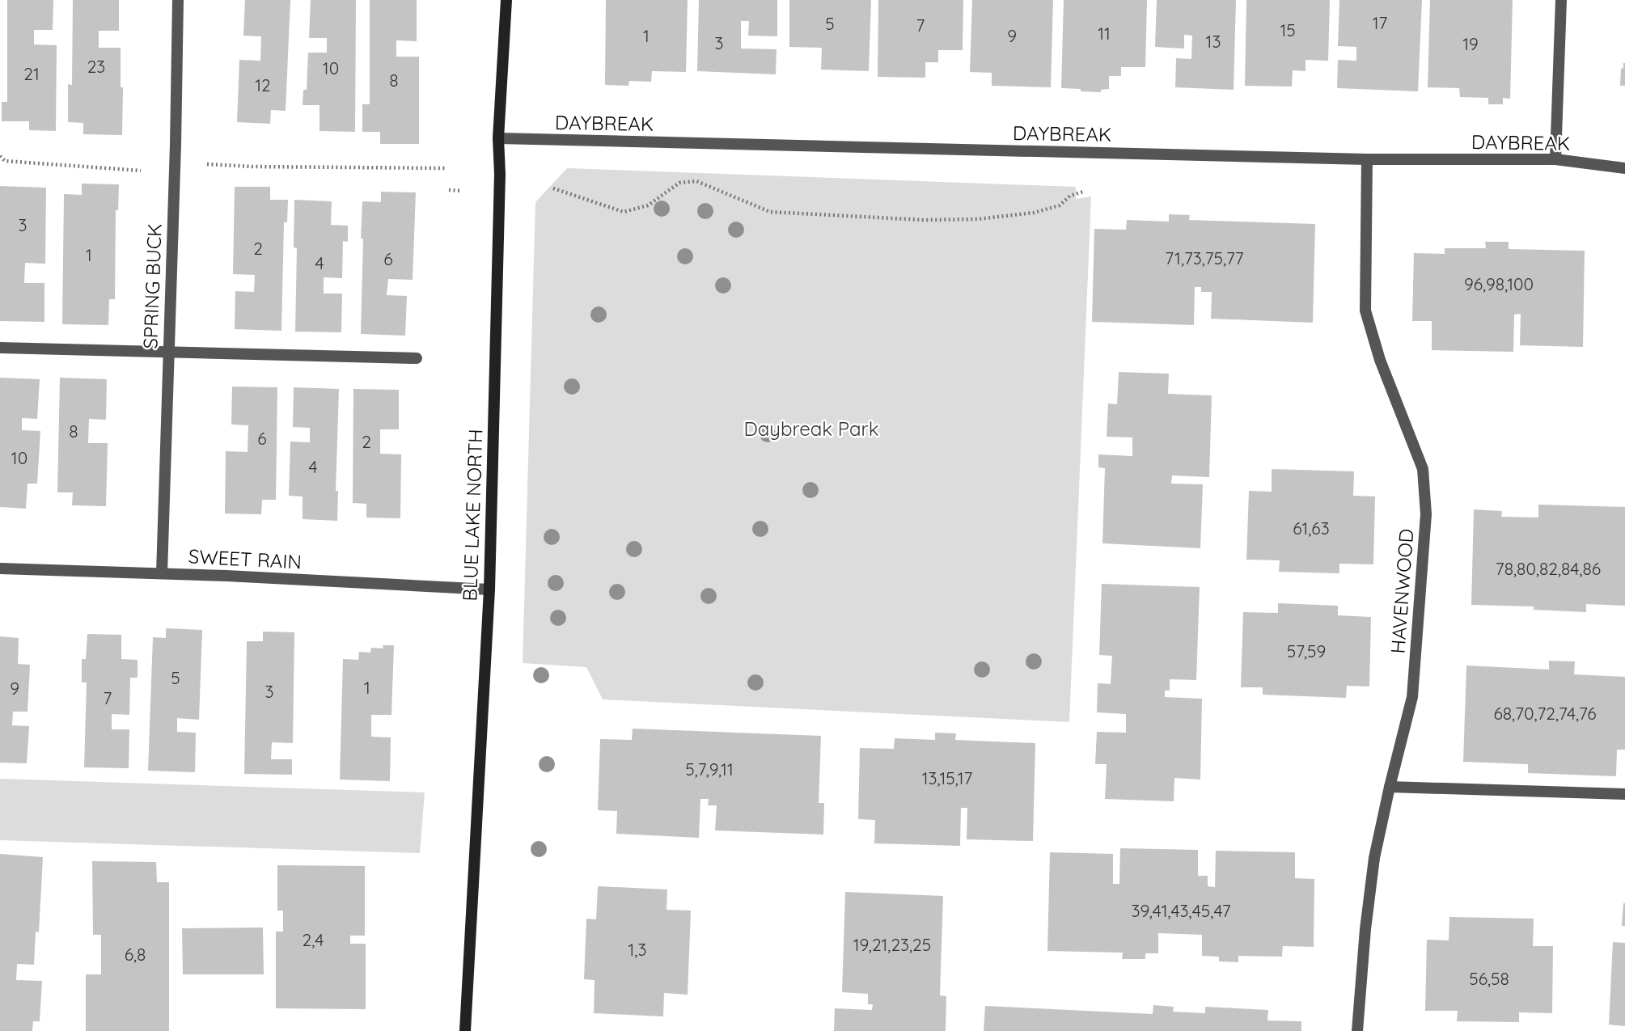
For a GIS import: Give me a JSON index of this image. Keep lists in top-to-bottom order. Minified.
{"streets":{"street":["DAYBREAK","SPRING BUCK","BLUE LAKE NORTH","SWEET RAIN","HAVENWOOD"]},"crossings":[["DAYBREAK","BLUE LAKE NORTH"],["DAYBREAK","HAVENWOOD"],["SPRING BUCK","SWEET RAIN"],["BLUE LAKE NORTH","SWEET RAIN"]],"parks":["Daybreak Park"],"house_numbers":["17","5","7","15","11","1","9","13","3","19","23","10","21","8","12","3","2","1","71,73,75,77","6","4","96,98,100","8","6","2","10","4","61,63","78,80,82,84,86","57,59","5","1","9","3","7","68,70,72,74,76","5,7,9,11","13,15,17","39,41,43,45,47","2,4","19,21,23,25","1,3","6,8","56,58"]}
